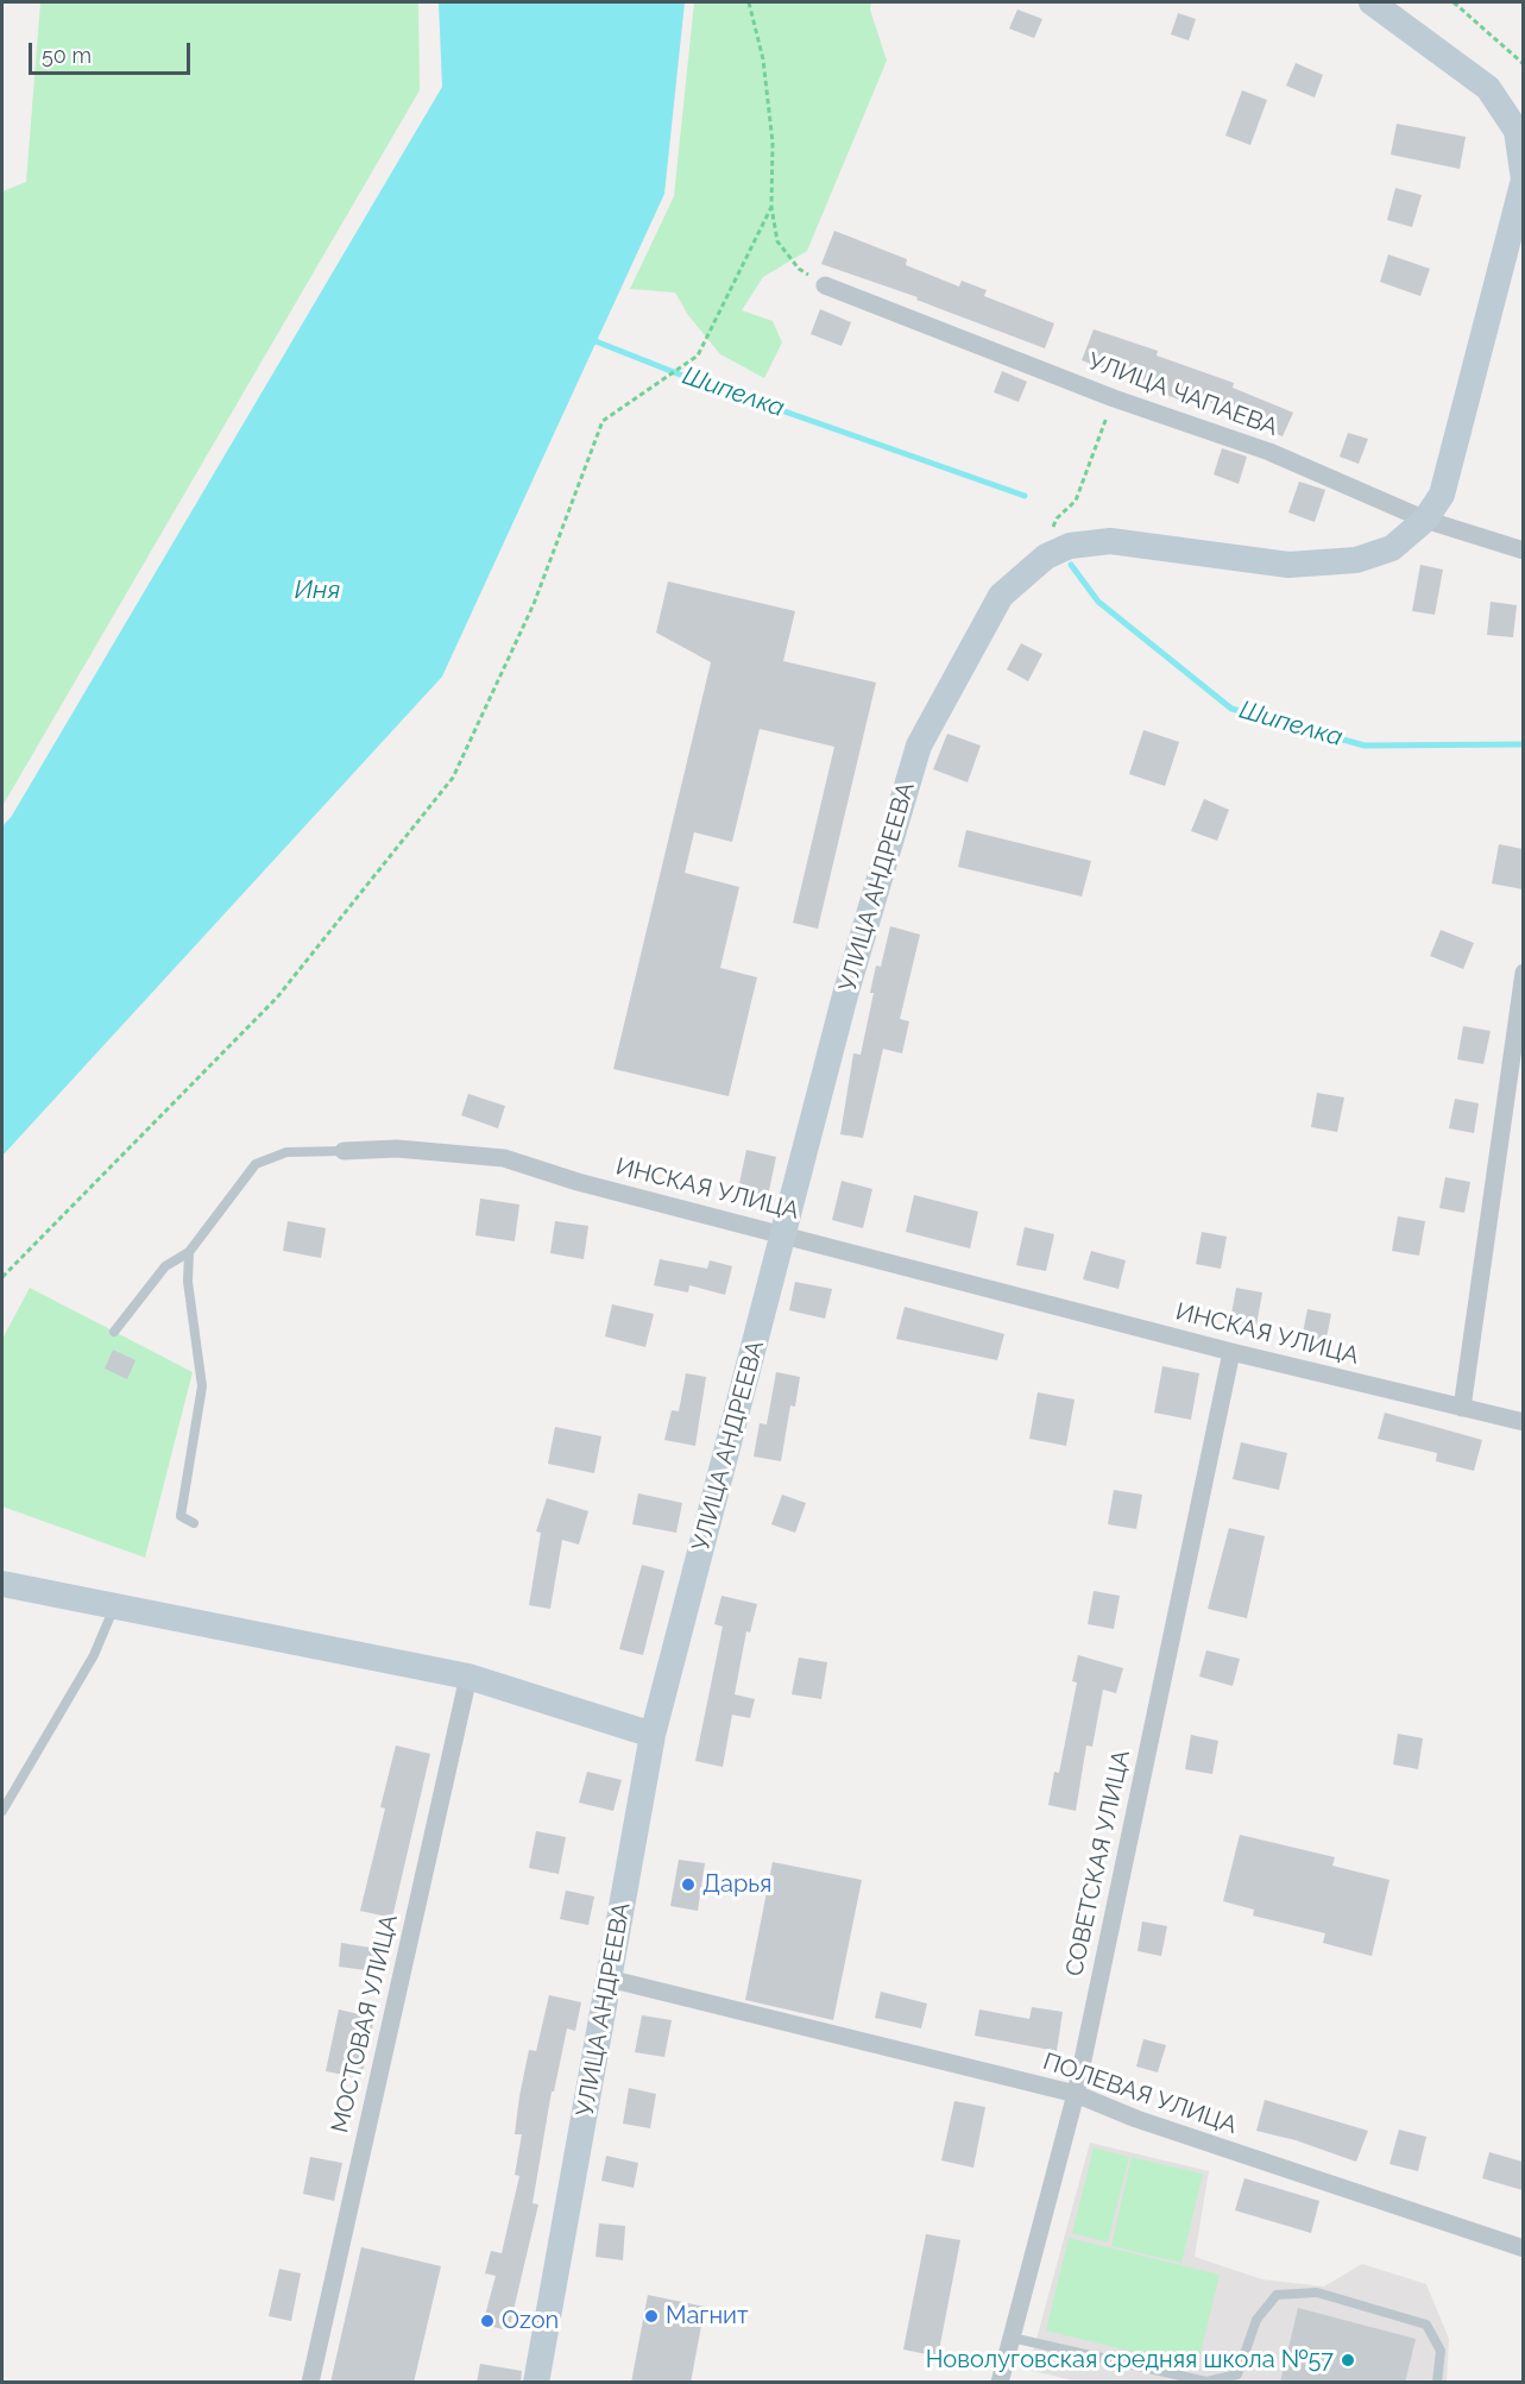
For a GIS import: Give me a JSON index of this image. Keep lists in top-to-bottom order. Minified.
{"streets":{"street":["УЛИЦА ЧАПАЕВА","УЛИЦА АНДРЕЕВА","ИНСКАЯ УЛИЦА","СОВЕТСКАЯ УЛИЦА","МОСТОВАЯ УЛИЦА","ПОЛЕВАЯ УЛИЦА"]},"crossings":[["УЛИЦА ЧАПАЕВА","УЛИЦА АНДРЕЕВА"],["УЛИЦА АНДРЕЕВА","ИНСКАЯ УЛИЦА"],["УЛИЦА АНДРЕЕВА","ПОЛЕВАЯ УЛИЦА"],["ИНСКАЯ УЛИЦА","СОВЕТСКАЯ УЛИЦА"],["СОВЕТСКАЯ УЛИЦА","ПОЛЕВАЯ УЛИЦА"]],"water":["Шипелка","Иня"],"places":["Дарья","Магнит","Ozon","Новолуговская средняя школа №57"],"scale_bar":"50 m"}
